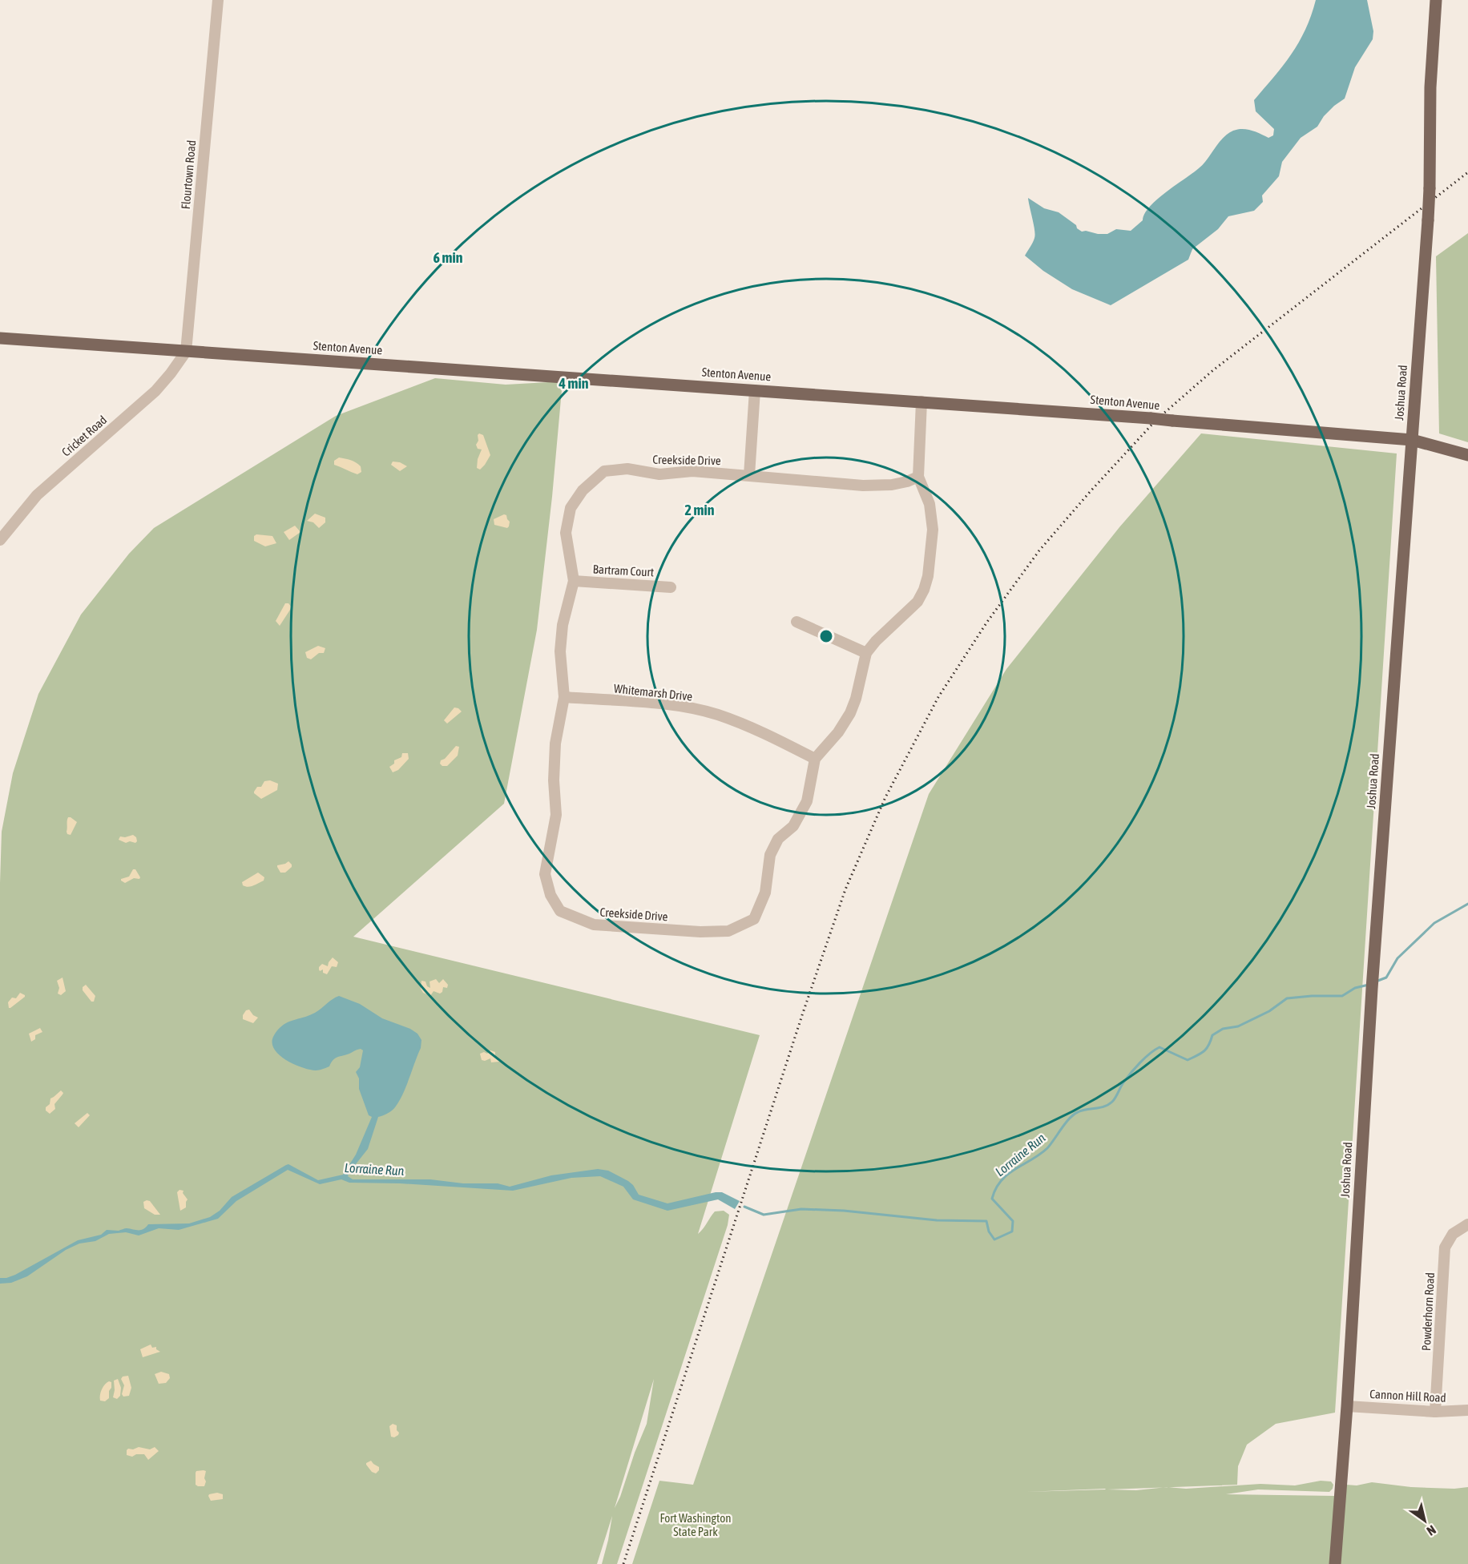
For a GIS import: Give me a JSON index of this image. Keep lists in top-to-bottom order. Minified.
{"streets":{"main road":["Stenton Avenue","Joshua Road"],"street":["Flourtown Road","Cricket Road","Creekside Drive","Bartram Court","Whitemarsh Drive","Powderhorn Road","Cannon Hill Road"]},"crossings":[["Flourtown Road","Stenton Avenue"],["Flourtown Road","Cricket Road"],["Stenton Avenue","Joshua Road"],["Stenton Avenue","Cricket Road"],["Joshua Road","Cannon Hill Road"],["Creekside Drive","Bartram Court"],["Creekside Drive","Whitemarsh Drive"],["Powderhorn Road","Cannon Hill Road"]],"water":["Lorraine Run"],"parks":["Fort Washington State Park"],"north":"bottom right","rings":["6 min","4 min","2 min"]}
